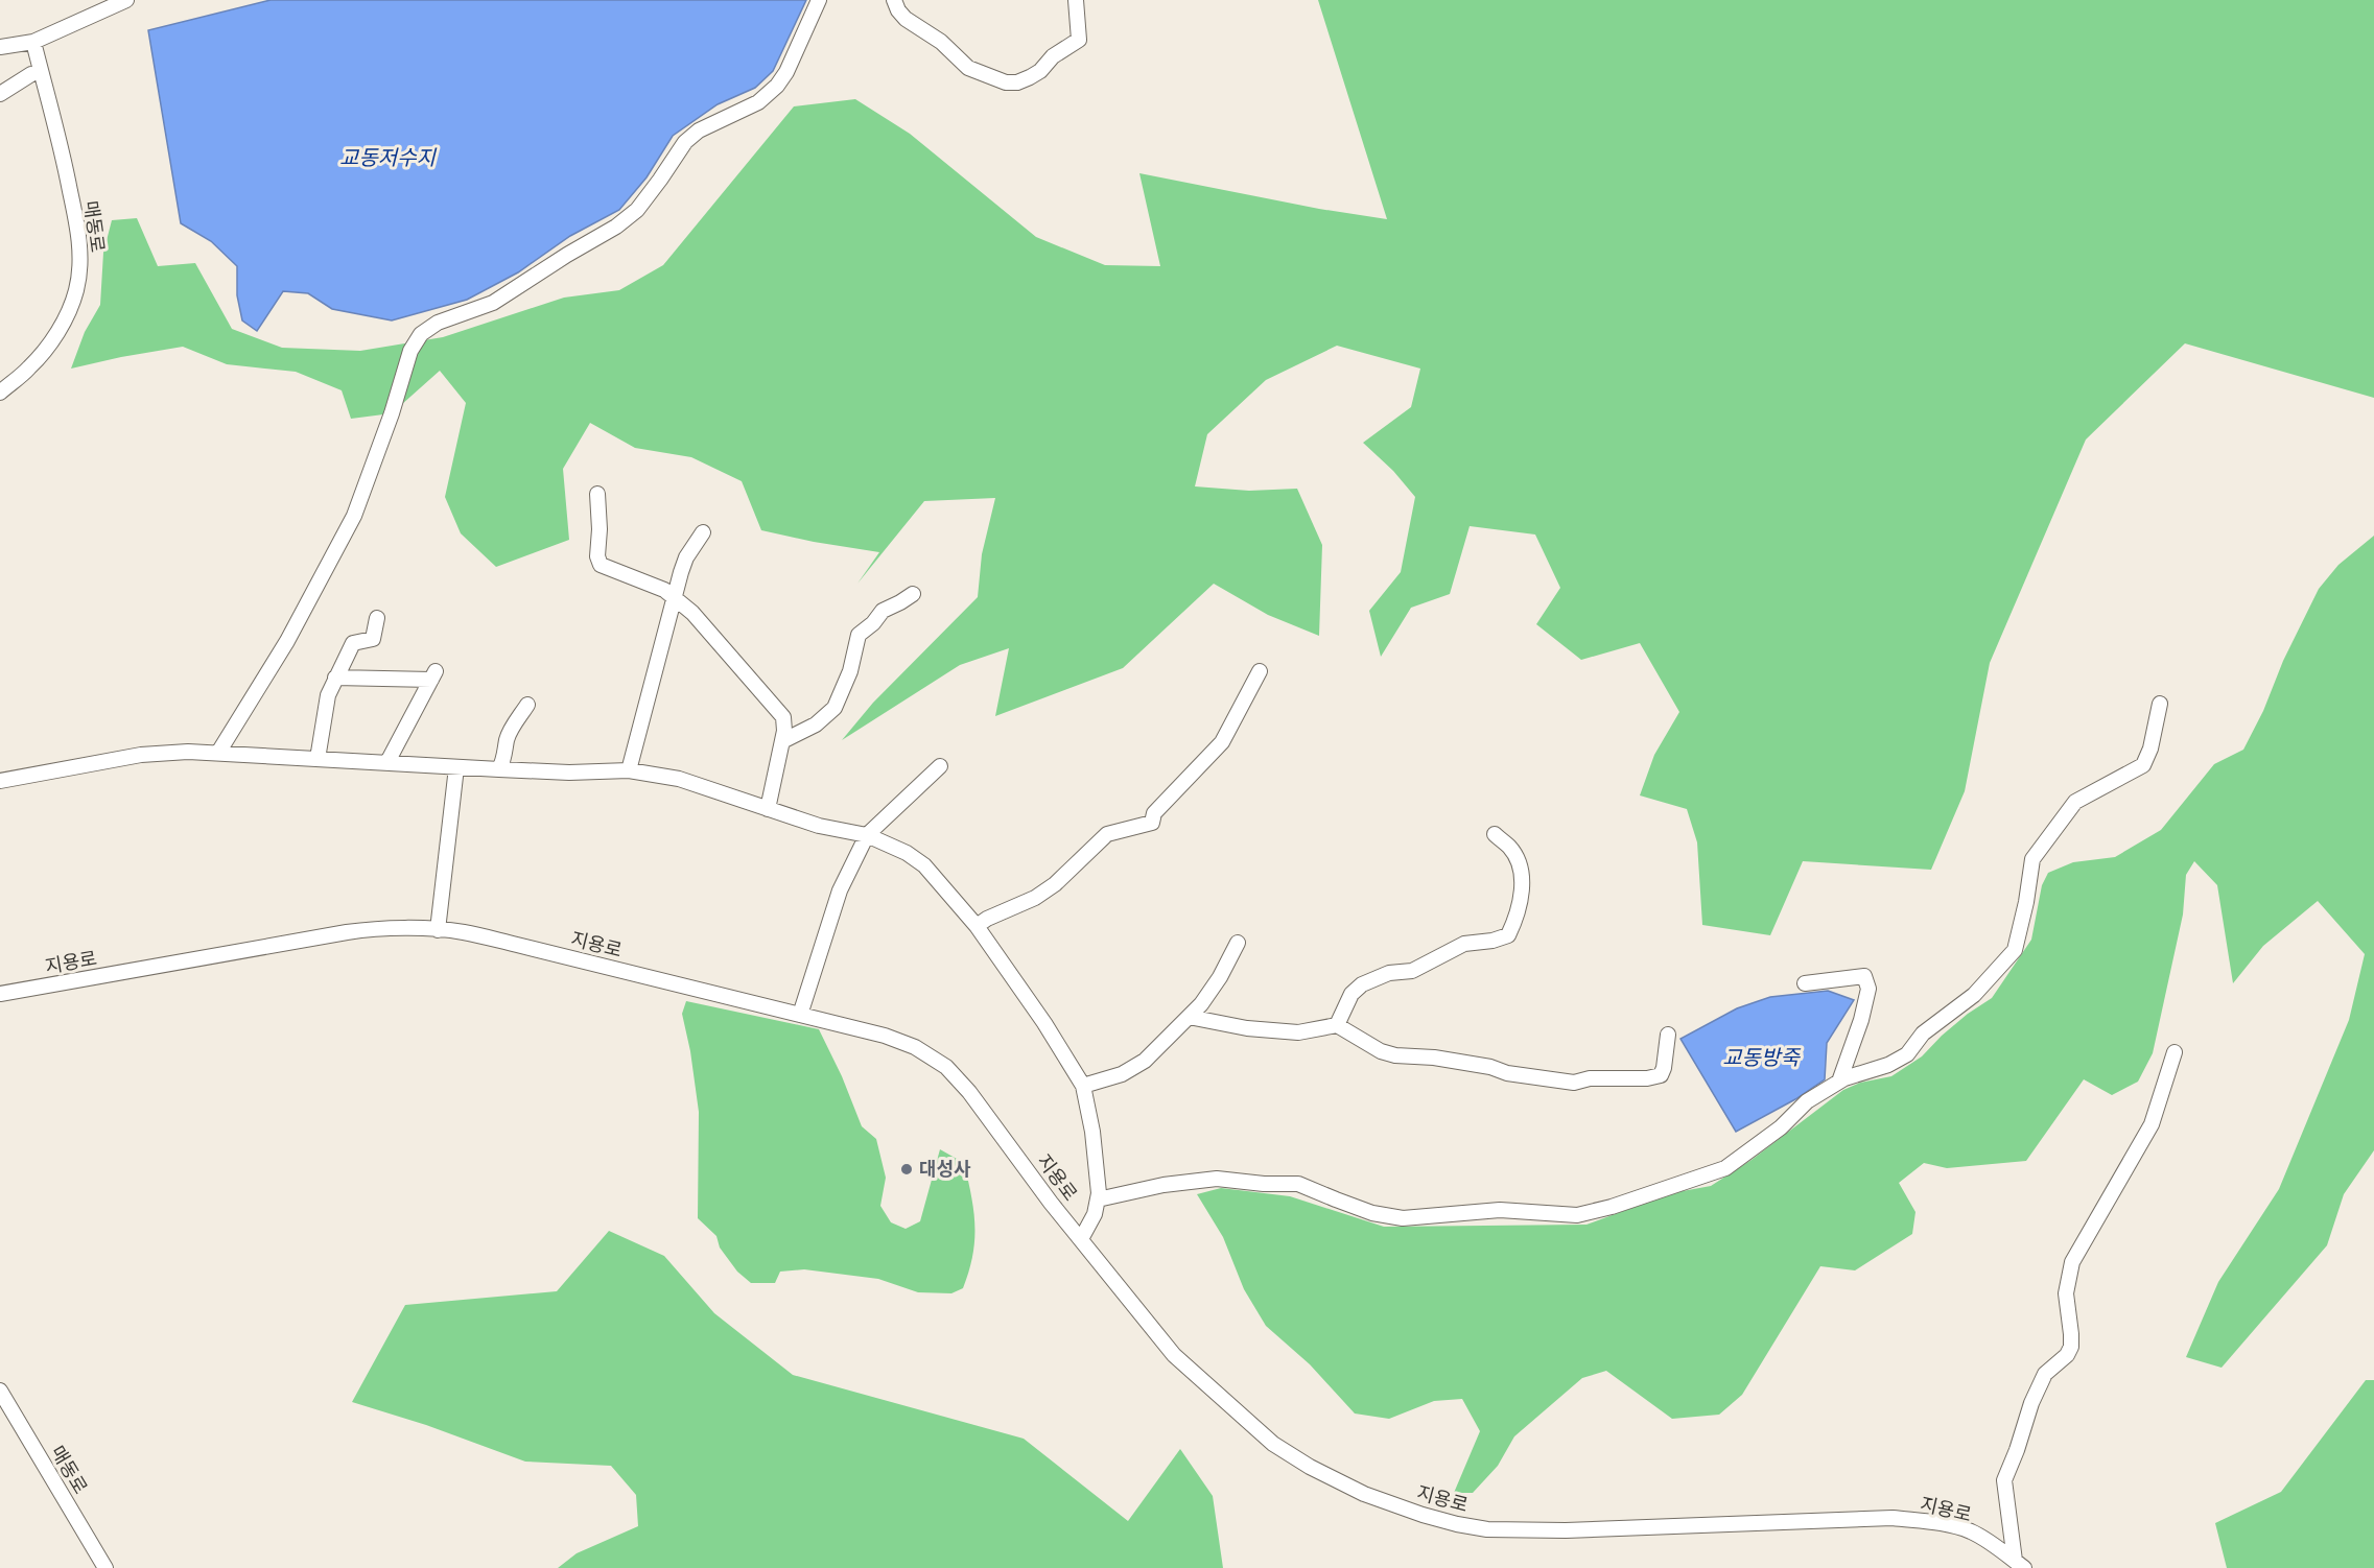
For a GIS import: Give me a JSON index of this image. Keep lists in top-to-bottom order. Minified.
{"streets":{"street":["매동로","지용로"]},"water":["교동저수지","교동방죽"],"places":["대성사"]}
